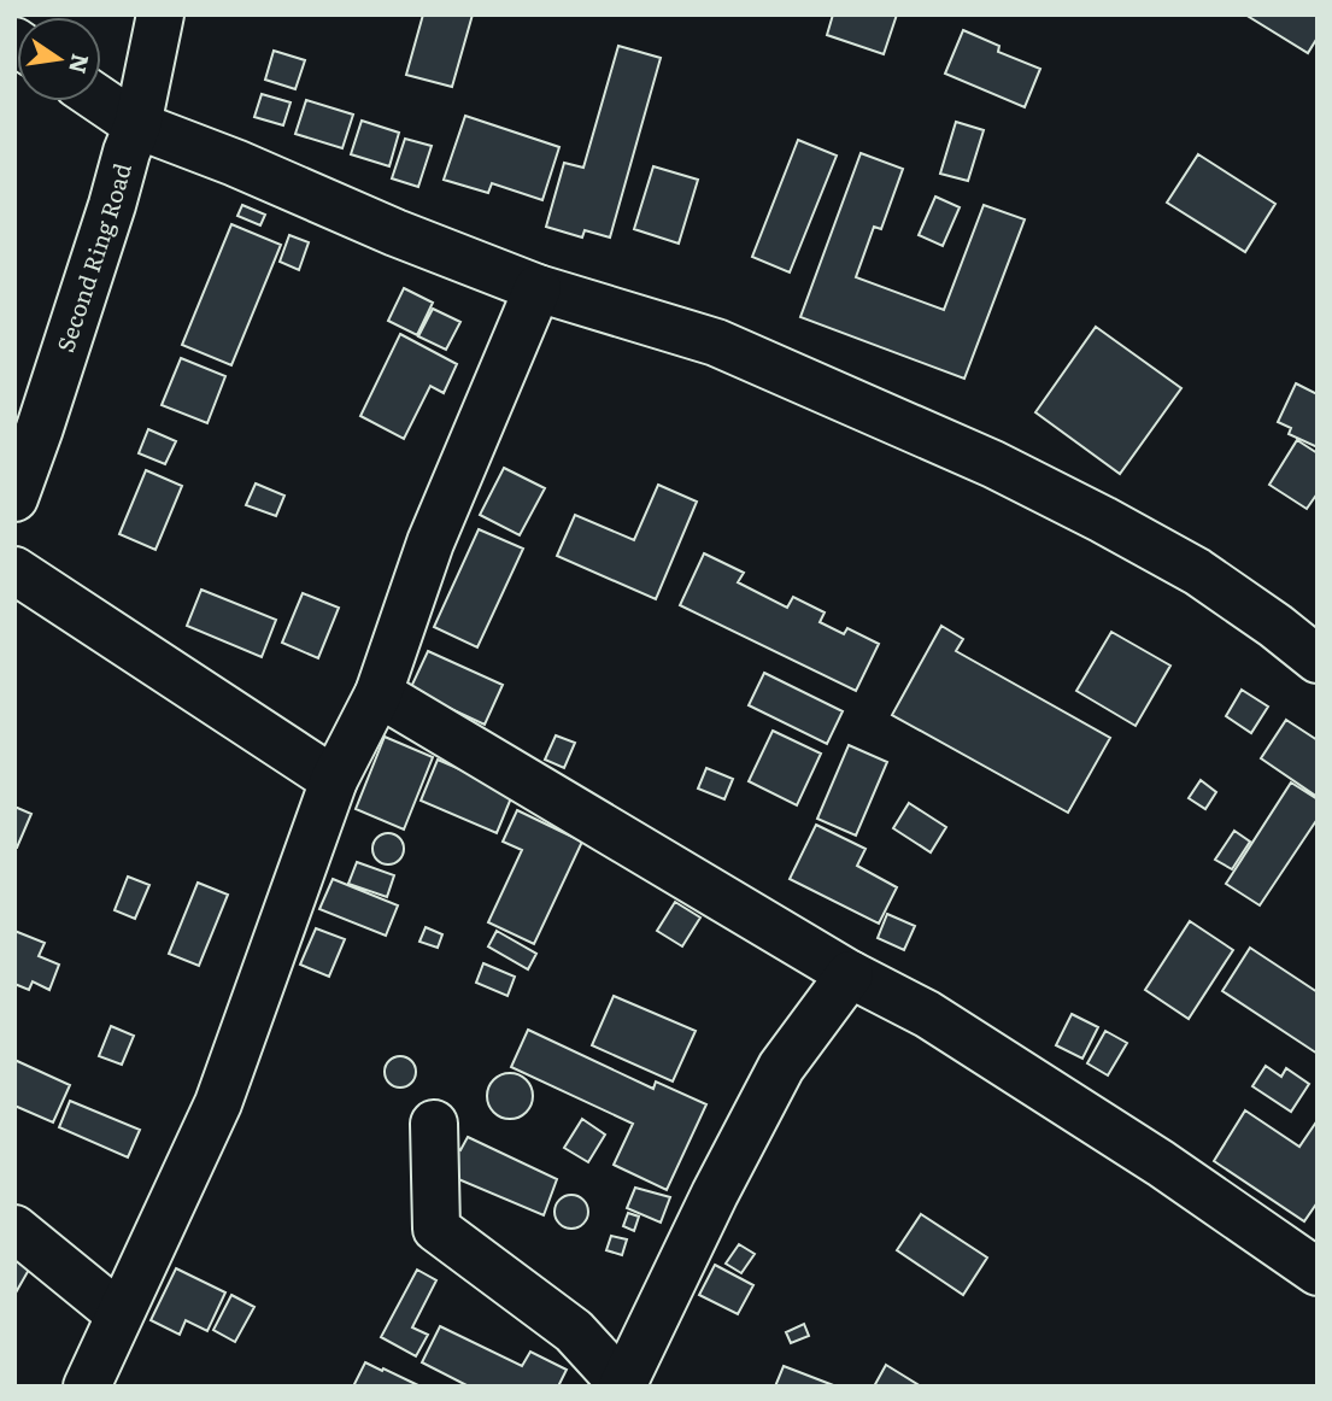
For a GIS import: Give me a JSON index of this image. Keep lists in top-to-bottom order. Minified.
{"streets":{"street":["Second Ring Road"]},"north":"right"}
